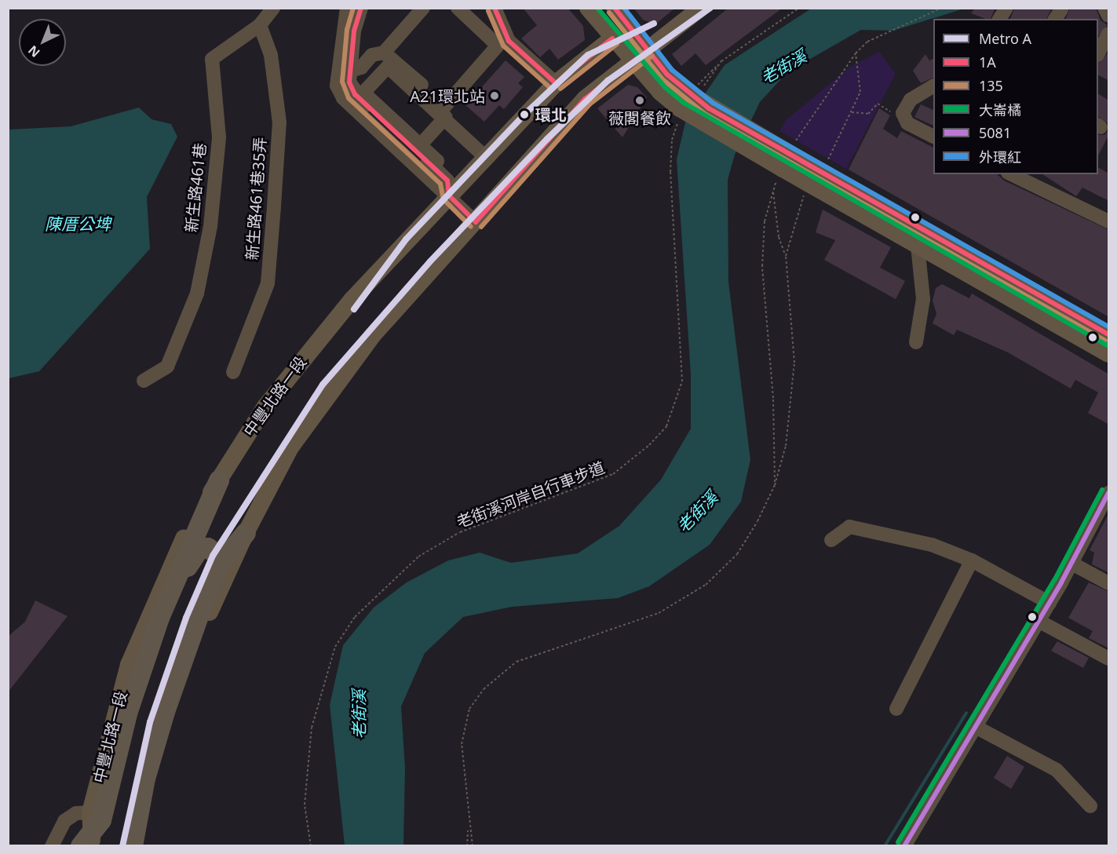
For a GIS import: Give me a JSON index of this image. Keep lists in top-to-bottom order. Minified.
{"streets":{"main road":["中豐北路一段"],"street":["新生路461巷","新生路461巷35弄"],"path":["老街溪河岸自行車步道"]},"crossings":[["新生路461巷","新生路461巷35弄"]],"water":["老街溪","陳厝公埤"],"places":["A21環北站","薇閣餐飲","環北"],"lines":["metro line A","transit line 1A","transit line 135","transit line 大崙橘","transit line 外環紅","transit line 5081"],"legend":["Metro A","1A","135","大崙橘","5081","外環紅"],"north":"bottom left"}
